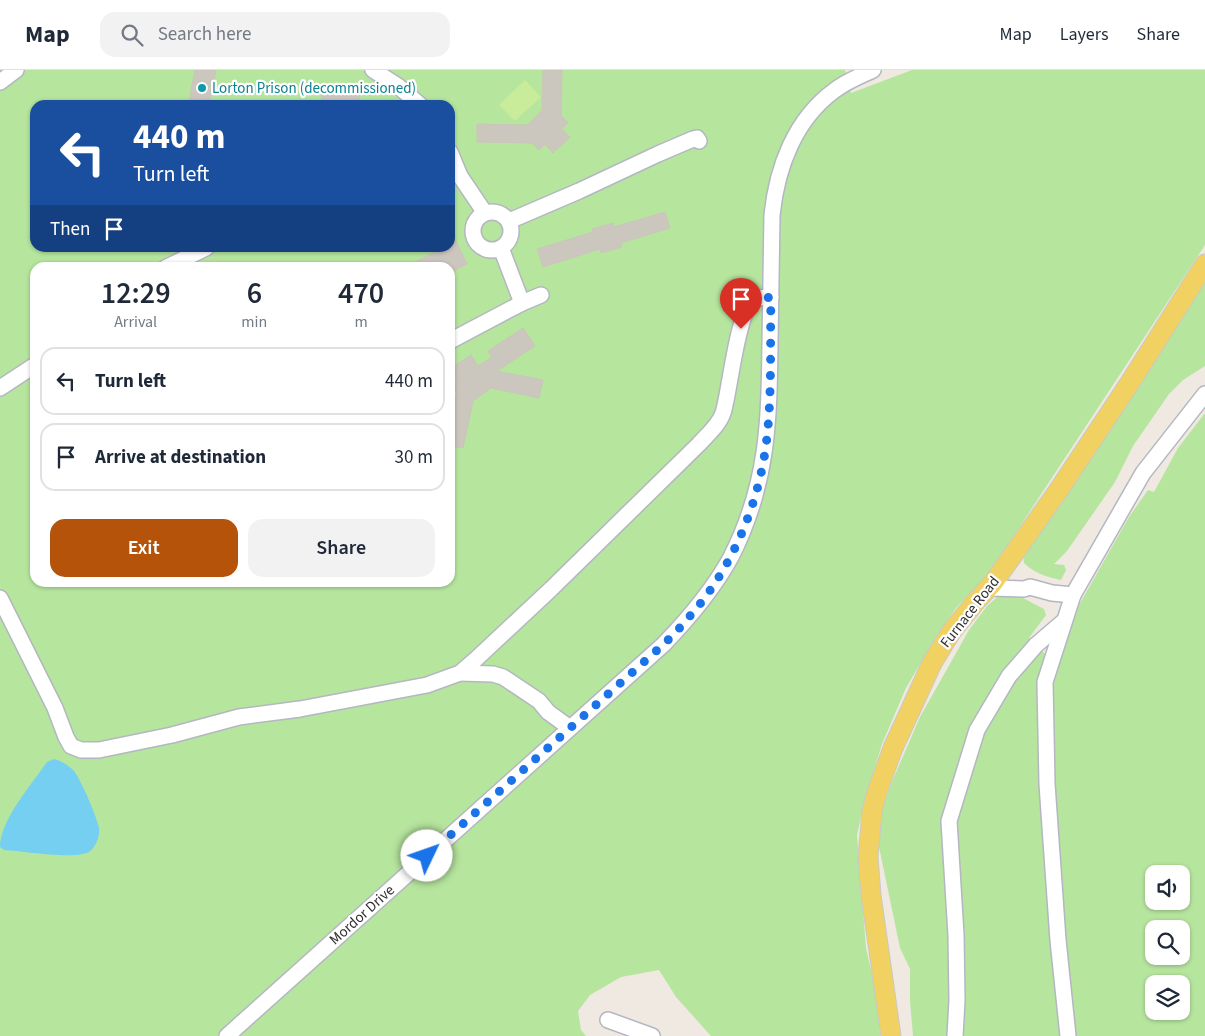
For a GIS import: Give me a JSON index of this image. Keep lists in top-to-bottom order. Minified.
{"streets":{"main road":["Furnace Road"],"street":["Mordor Drive"]},"places":["Lorton Prison (decommissioned)"],"page":{"header":"Map","search":"Search here","nav":["Map","Layers","Share"],"turn":["440 m","Turn left"],"then":"Then","eta":["12:29","Arrival","6","min","470","m"],"list":[{"name":"Turn left","value":"440 m"},{"name":"Arrive at destination","value":"30 m"}],"buttons":["Exit","Share"]}}
